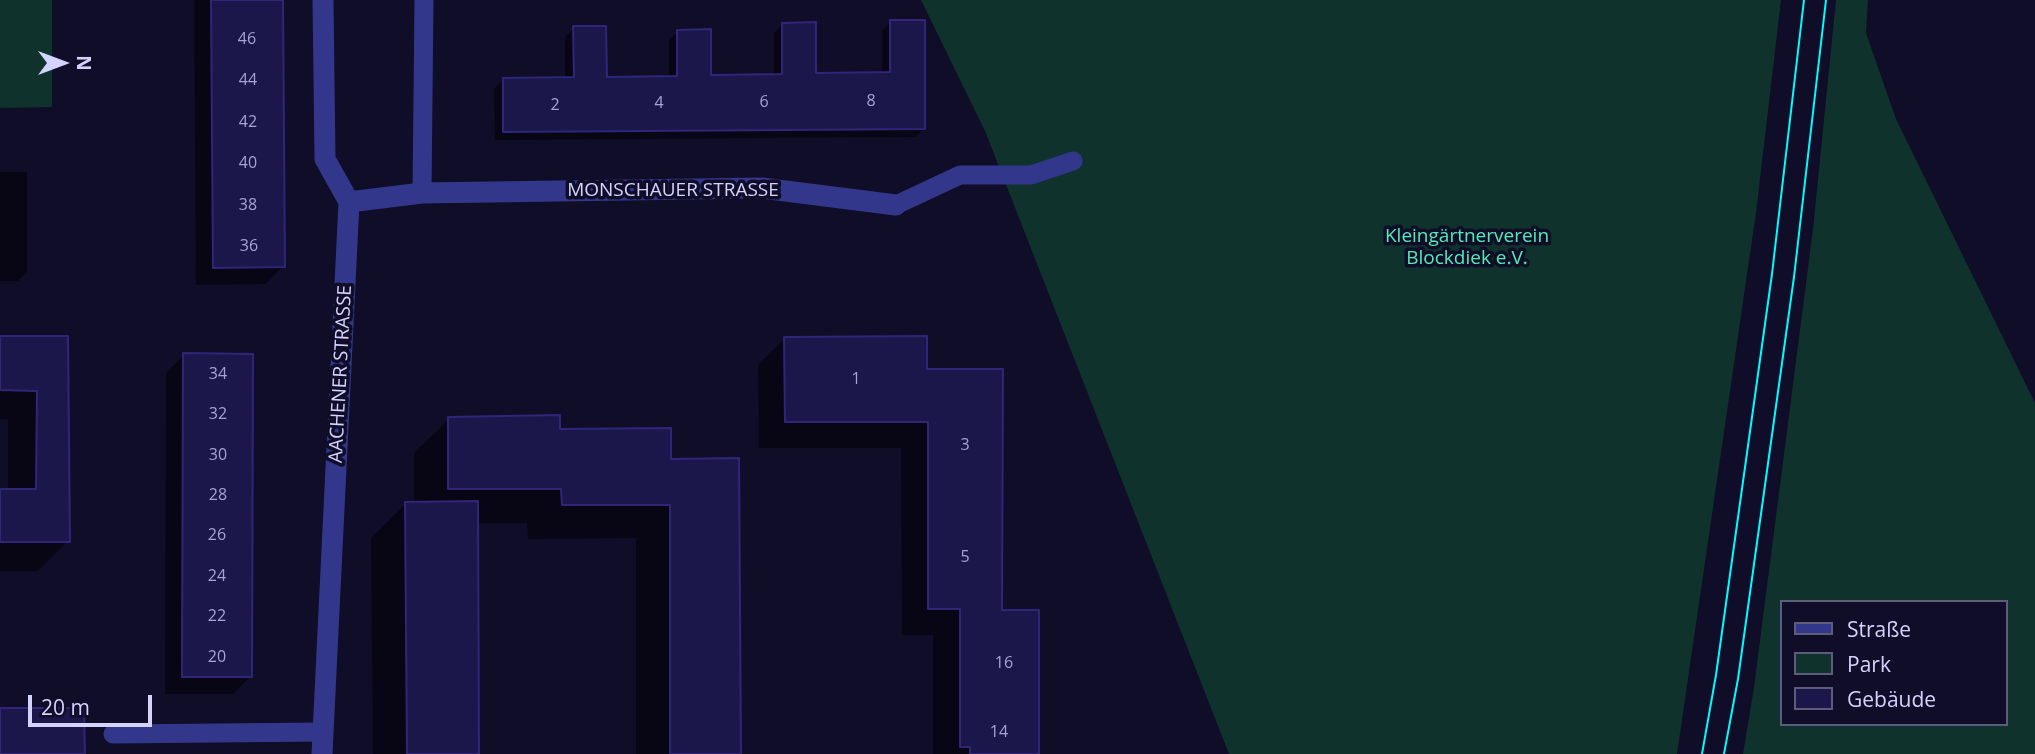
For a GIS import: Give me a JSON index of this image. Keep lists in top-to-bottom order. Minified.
{"streets":{"street":["MONSCHAUER STRASSE","AACHENER STRASSE"]},"crossings":[["MONSCHAUER STRASSE","AACHENER STRASSE"]],"parks":["Kleingärtnerverein Blockdiek e.V."],"house_numbers":["46","44","8","6","4","2","42","40","38","36","34","1","32","3","30","28","26","5","24","22","20","16","14"],"legend":["Straße","Park","Gebäude"],"scale_bar":"20 m","north":"right"}
